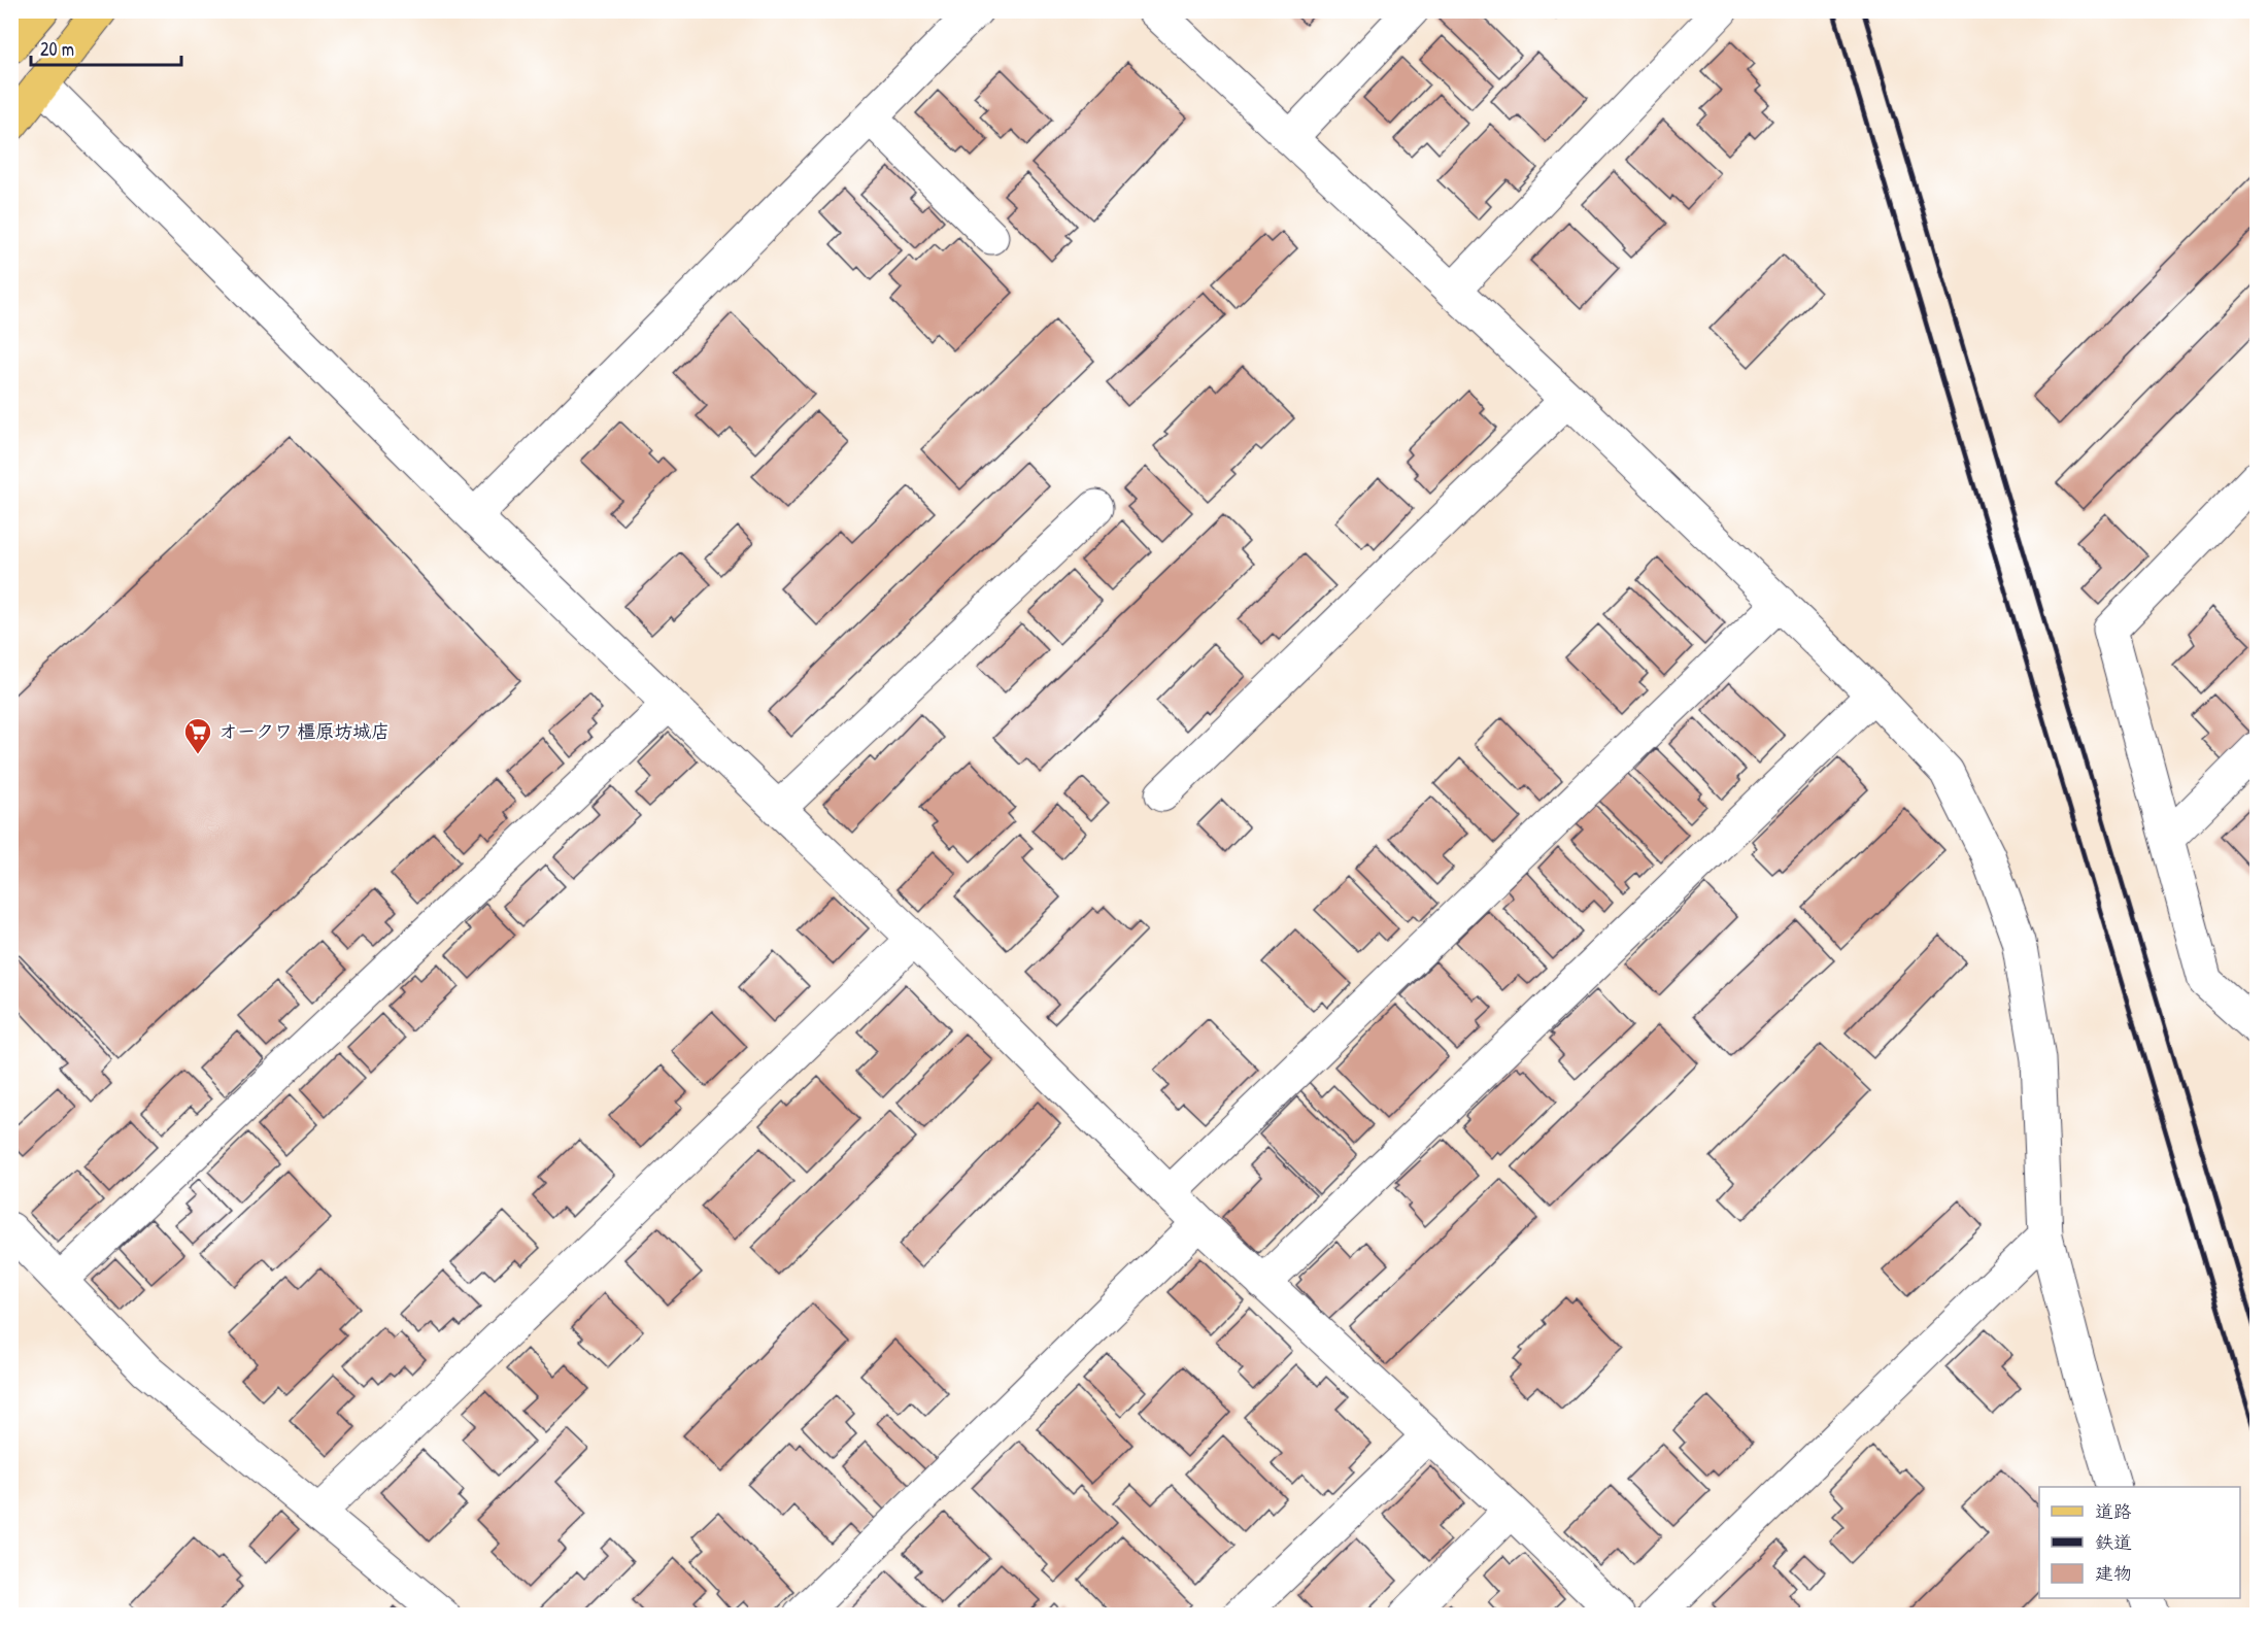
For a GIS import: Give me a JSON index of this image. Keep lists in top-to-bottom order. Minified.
{"places":{"supermarket":["オークワ 橿原坊城店"]},"legend":["道路","鉄道","建物"],"scale_bar":"20 m"}
